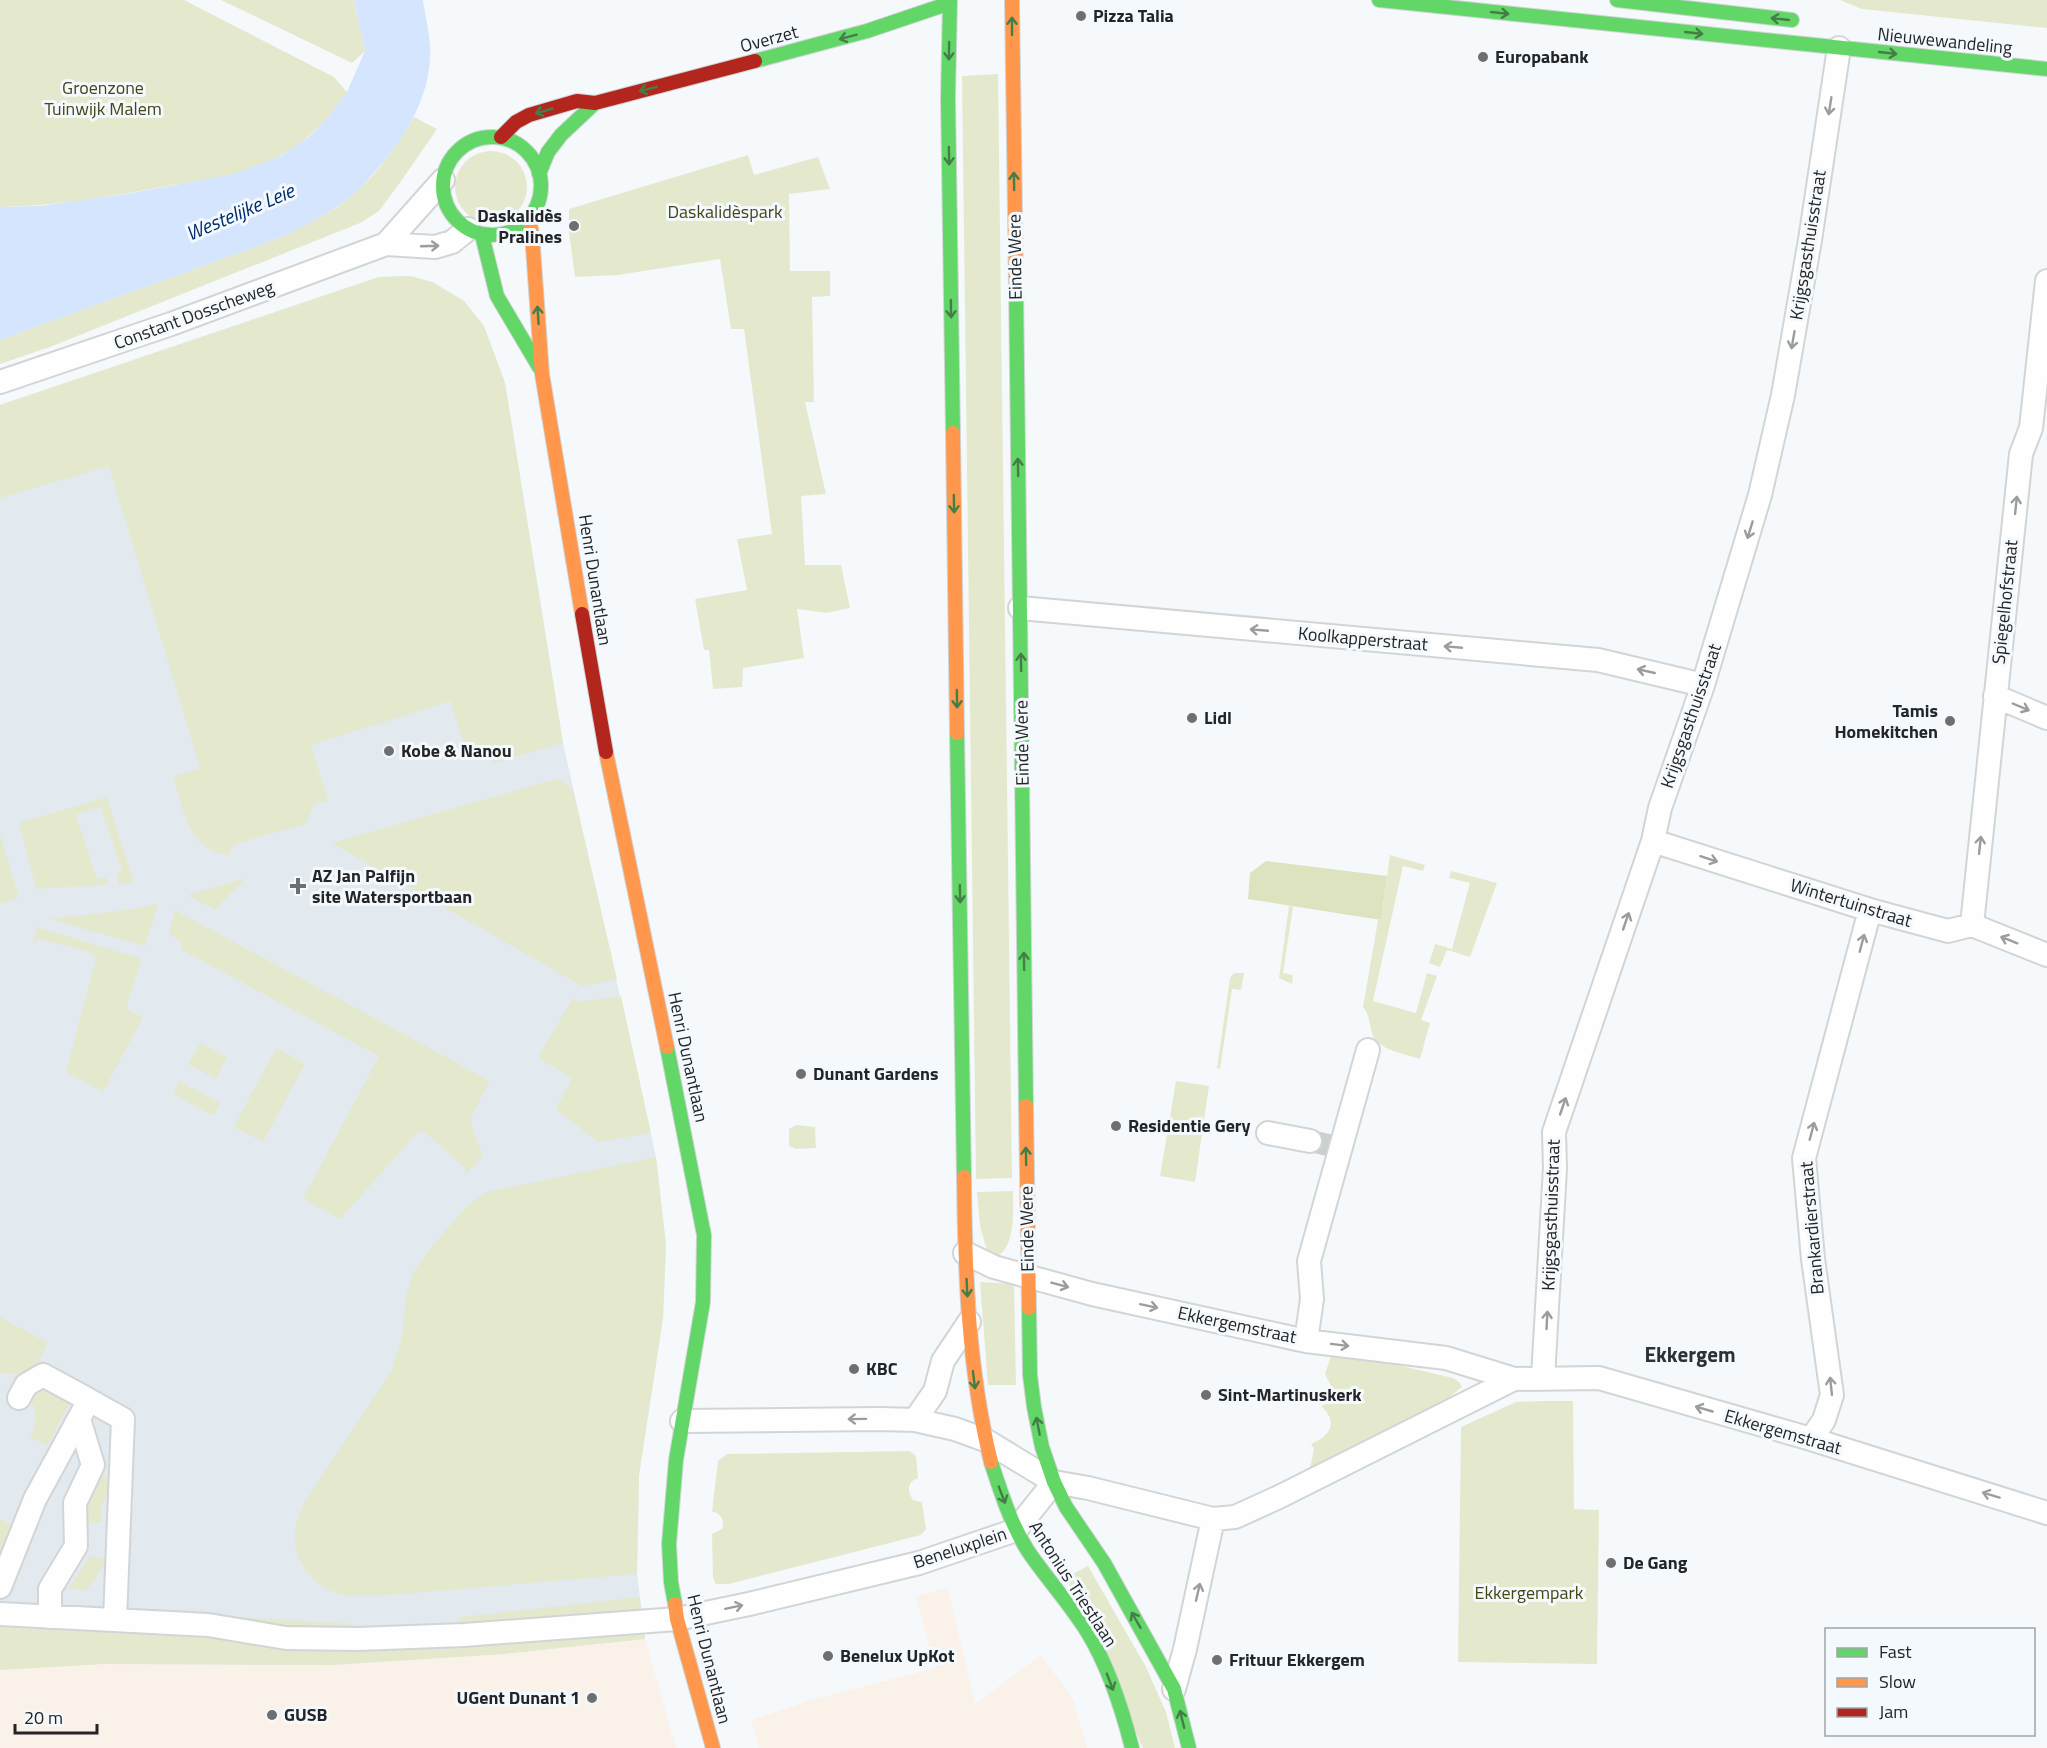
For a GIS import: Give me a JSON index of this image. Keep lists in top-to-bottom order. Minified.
{"streets":{"main road":["Overzet","Nieuwewandeling","Einde Were","Henri Dunantlaan","Antonius Triestlaan"],"street":["Krijgsgasthuisstraat","Constant Dosscheweg","Spiegelhofstraat","Koolkapperstraat","Wintertuinstraat","Brankardierstraat","Ekkergemstraat","Beneluxplein"]},"crossings":[["Overzet","Constant Dosscheweg"],["Overzet","Henri Dunantlaan"],["Nieuwewandeling","Krijgsgasthuisstraat"],["Krijgsgasthuisstraat","Koolkapperstraat"],["Krijgsgasthuisstraat","Wintertuinstraat"],["Krijgsgasthuisstraat","Ekkergemstraat"],["Einde Were","Koolkapperstraat"],["Einde Were","Ekkergemstraat"],["Einde Were","Beneluxplein"],["Einde Were","Antonius Triestlaan"],["Constant Dosscheweg","Henri Dunantlaan"],["Henri Dunantlaan","Beneluxplein"],["Spiegelhofstraat","Wintertuinstraat"],["Wintertuinstraat","Brankardierstraat"],["Brankardierstraat","Ekkergemstraat"],["Ekkergemstraat","Beneluxplein"],["Ekkergemstraat","Antonius Triestlaan"],["Beneluxplein","Antonius Triestlaan"]],"one_way":["Overzet","Nieuwewandeling","Spiegelhofstraat","Koolkapperstraat","Wintertuinstraat","Brankardierstraat"],"districts":["Ekkergem"],"water":["Westelijke Leie"],"parks":["Groenzone Tuinwijk Malem","Daskalidèspark","Ekkergempark"],"places":{"other":["Pizza Talia","Europabank","Daskalidès Pralines","Lidl","Tamis Homekitchen","Kobe & Nanou","Dunant Gardens","Residentie Gery","KBC","Sint-Martinuskerk","De Gang","Benelux UpKot","Frituur Ekkergem","UGent Dunant 1","GUSB"],"health":["AZ Jan Palfijn site Watersportbaan"]},"legend":["Fast","Slow","Jam"],"scale_bar":"20 m"}
